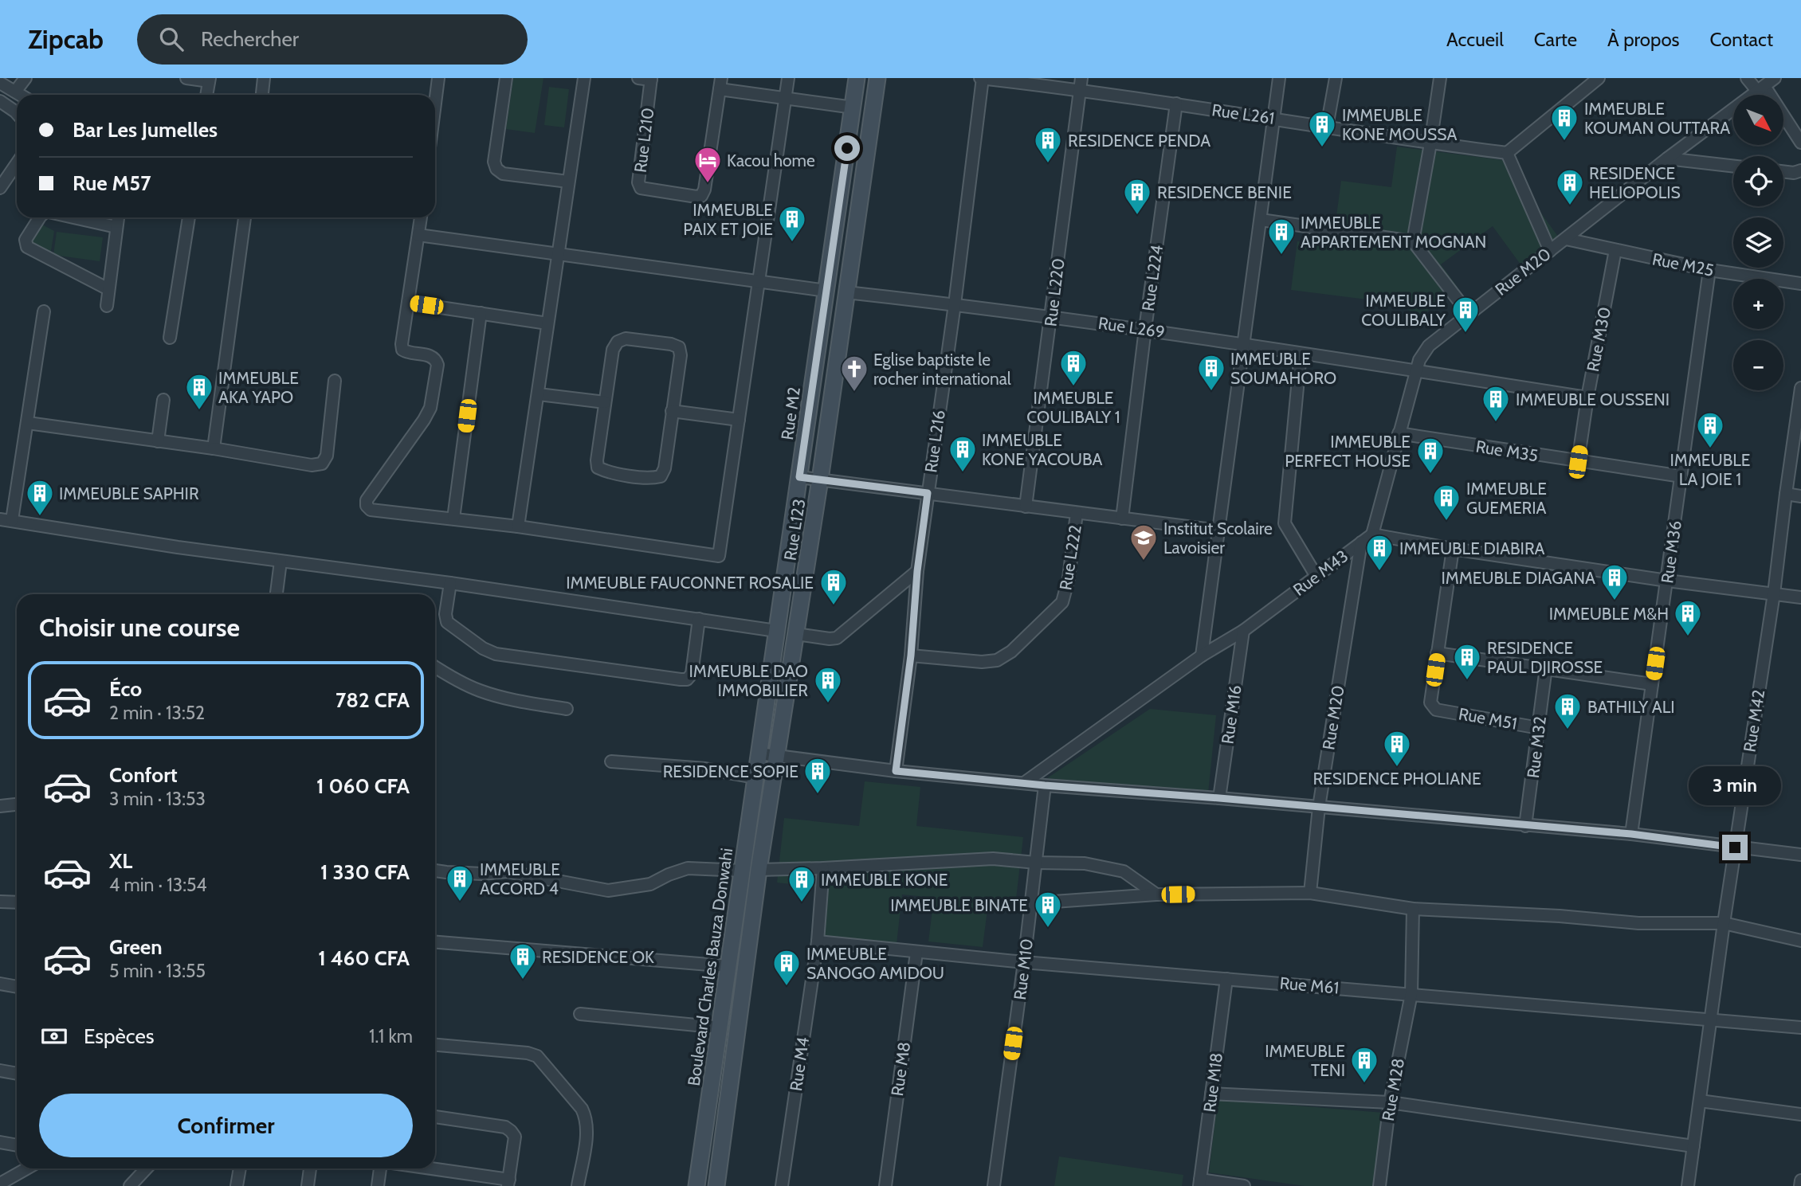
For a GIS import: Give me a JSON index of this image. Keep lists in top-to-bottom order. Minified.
{"streets":{"main road":["Rue M2","Rue L123","Boulevard Charles Bauza Donwahi"],"street":["Rue L261","Rue L210","Rue M25","Rue M20","Rue L224","Rue L220","Rue L269","Rue M30","Rue L216","Rue M35","Rue M36","Rue L222","Rue M43","Rue M16","Rue M51","Rue M42","Rue M32","Rue M10","Rue M61","Rue M4","Rue M8","Rue M18","Rue M28"]},"crossings":[["Rue L261","Rue L224"],["Rue L261","Rue L220"],["Rue L261","Rue L216"],["Rue M25","Rue M20"],["Rue M25","Rue M30"],["Rue M25","Rue M36"],["Rue M20","Rue L269"],["Rue M20","Rue M35"],["Rue M20","Rue M43"],["Rue L224","Rue L269"],["Rue L220","Rue L269"],["Rue L269","Rue M30"],["Rue L269","Rue L216"],["Rue L269","Rue L123"],["Rue M30","Rue M35"],["Rue M2","Boulevard Charles Bauza Donwahi"],["Rue L216","Rue L222"],["Rue M35","Rue M36"],["Rue L123","Boulevard Charles Bauza Donwahi"],["Rue M43","Rue M16"],["Rue M51","Rue M32"],["Rue M42","Rue M61"],["Rue M10","Rue M61"],["Rue M61","Rue M4"],["Rue M61","Rue M8"],["Rue M61","Rue M18"],["Rue M61","Rue M28"]],"places":{"building":["IMMEUBLE KOUMAN OUTTARA","IMMEUBLE KONE MOUSSA","RESIDENCE PENDA","RESIDENCE HELIOPOLIS","RESIDENCE BENIE","IMMEUBLE PAIX ET JOIE","IMMEUBLE APPARTEMENT MOGNAN","IMMEUBLE COULIBALY","IMMEUBLE COULIBALY 1","IMMEUBLE SOUMAHORO","IMMEUBLE AKA YAPO","IMMEUBLE OUSSENI","IMMEUBLE LA JOIE 1","IMMEUBLE KONE YACOUBA","IMMEUBLE PERFECT HOUSE","IMMEUBLE SAPHIR","IMMEUBLE GUEMERIA","IMMEUBLE DIABIRA","IMMEUBLE DIAGANA","IMMEUBLE FAUCONNET ROSALIE","IMMEUBLE M&H","RESIDENCE PAUL DJIROSSE","IMMEUBLE DAO IMMOBILIER","BATHILY ALI","RESIDENCE PHOLIANE","RESIDENCE SOPIE","IMMEUBLE ACCORD 4","IMMEUBLE KONE","IMMEUBLE BINATE","RESIDENCE OK","IMMEUBLE SANOGO AMIDOU","IMMEUBLE TENI"],"hotel":["Kacou home"],"church":["Eglise baptiste le rocher international"],"school or university":["Institut Scolaire Lavoisier"]},"north":"bottom right","page":{"header":"Zipcab","search":"Rechercher","nav":["Accueil","Carte","À propos","Contact"],"map_buttons":["+","−"],"banner":["Bar Les Jumelles","Rue M57"],"heading":"Choisir une course","list":[{"name":"Éco","note":"2 min · 13:52","value":"782 CFA"},{"name":"Confort","note":"3 min · 13:53","value":"1 060 CFA"},{"name":"XL","note":"4 min · 13:54","value":"1 330 CFA"},{"name":"Green","note":"5 min · 13:55","value":"1 460 CFA"}],"bubble":"3 min","pay":["Espèces","1.1 km"],"buttons":"Confirmer"}}
